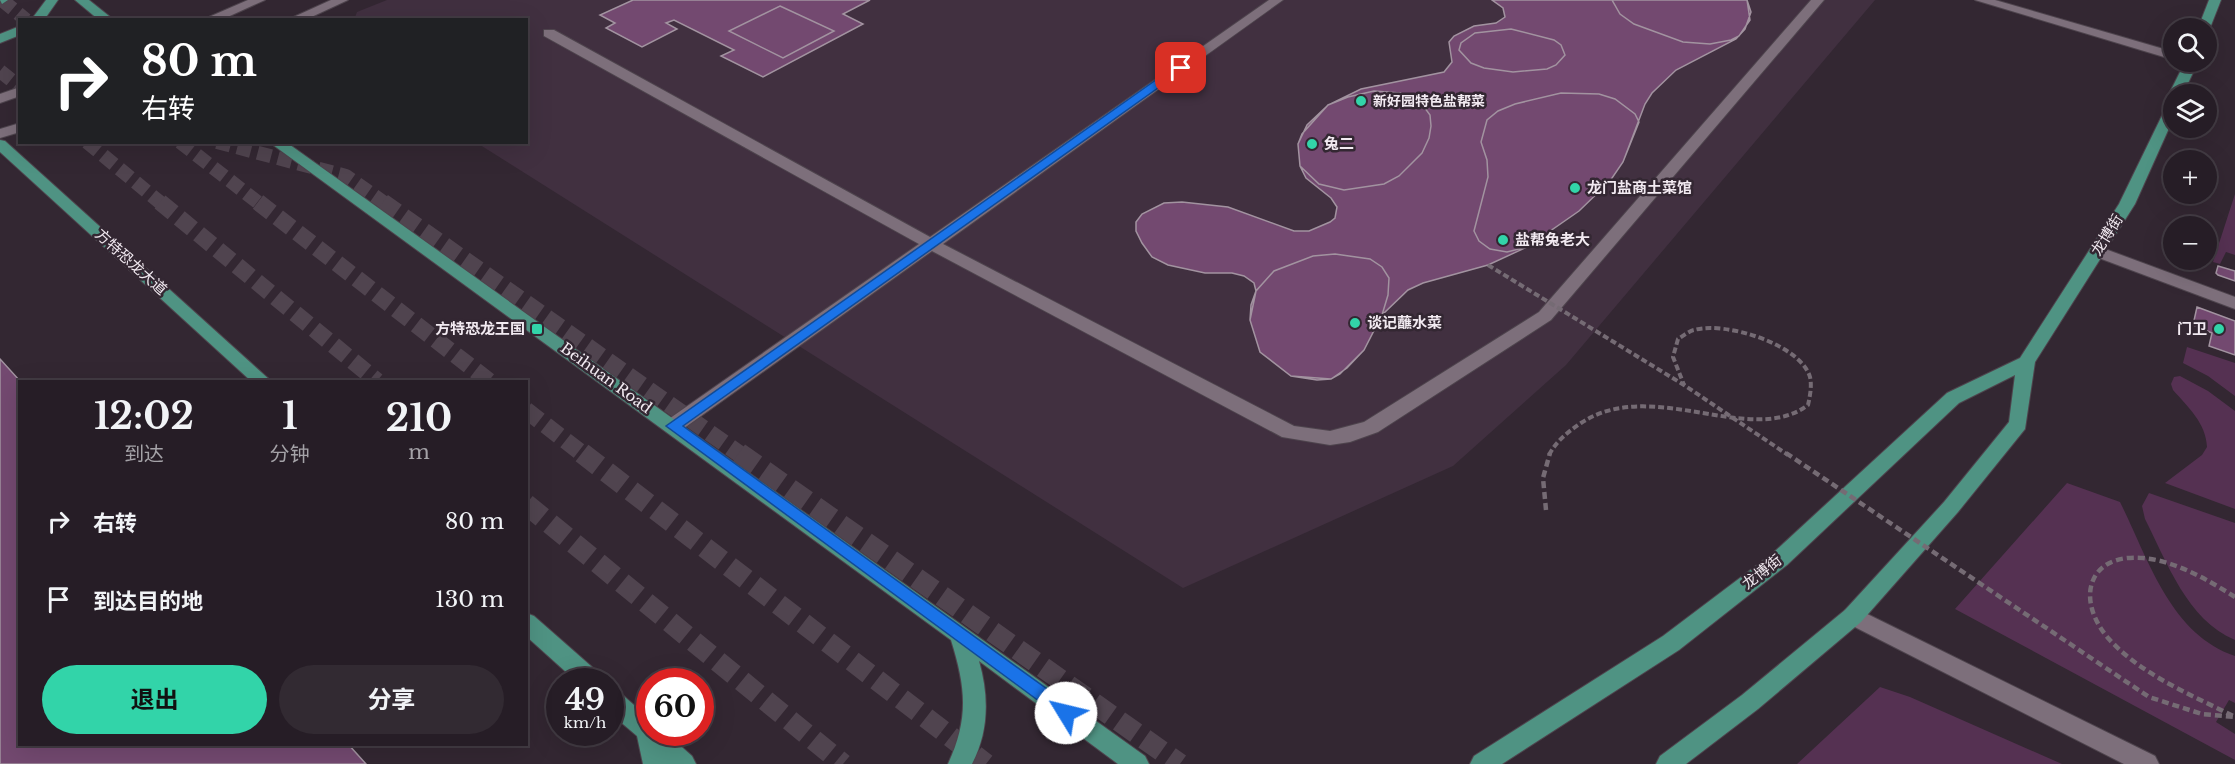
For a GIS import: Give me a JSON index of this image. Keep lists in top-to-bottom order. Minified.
{"streets":{"main road":["龙博街","方特恐龙大道","Beihuan Road"]},"places":{"other":["新好园特色盐帮菜","兔二","龙门盐商土菜馆","盐帮兔老大","谈记蘸水菜","门卫"],"transit":["方特恐龙王国"]},"page":{"map_buttons":["+","−"],"turn":["80 m","右转"],"eta":["12:02","到达","1","分钟","210","m"],"list":[{"name":"右转","value":"80 m"},{"name":"到达目的地","value":"130 m"}],"buttons":["退出","分享"],"speed":"49 km/h","limit":"60"}}
